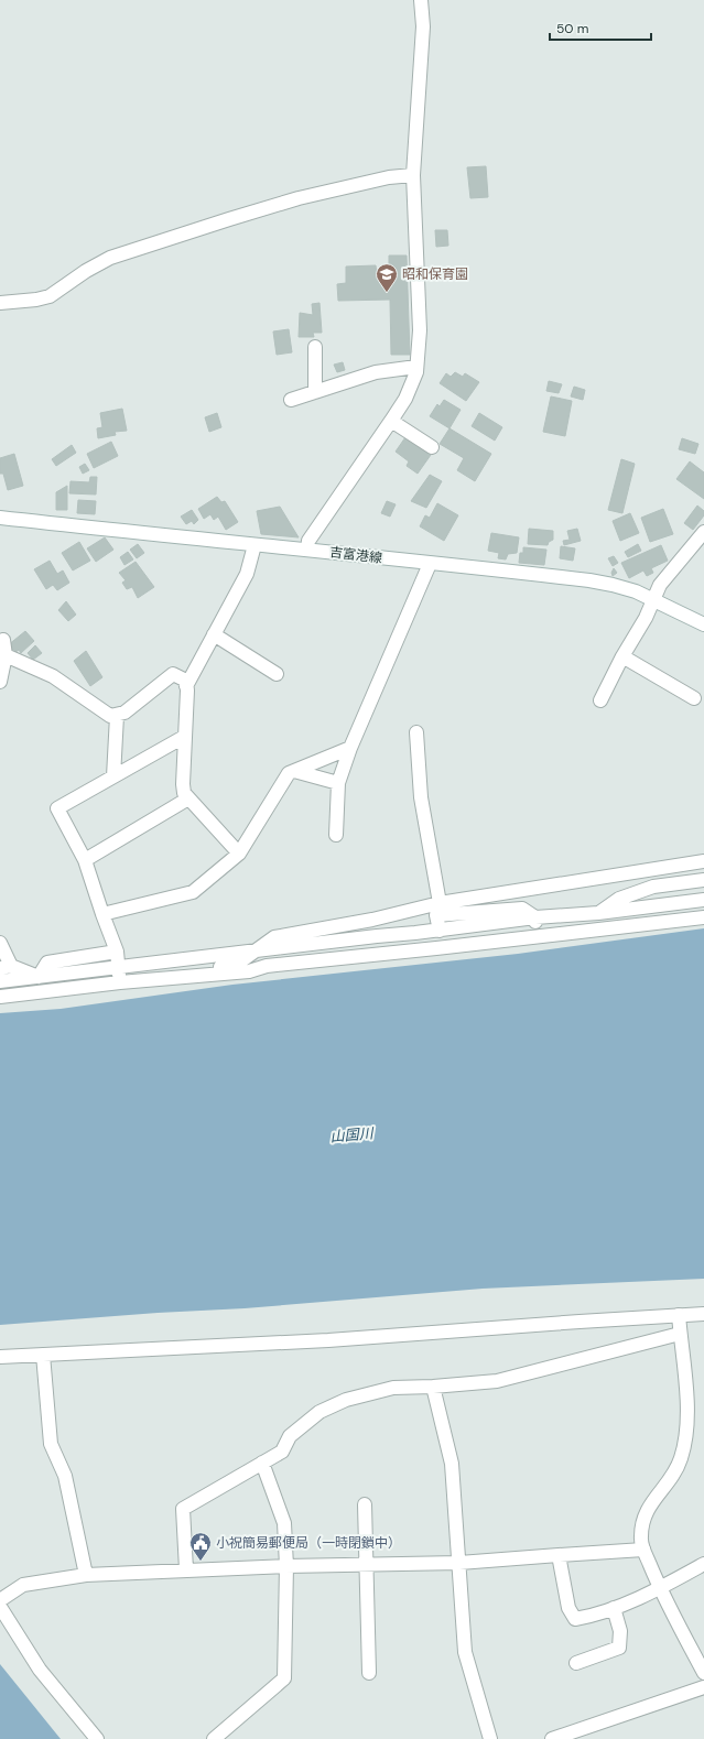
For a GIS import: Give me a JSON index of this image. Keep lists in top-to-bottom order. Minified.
{"streets":{"street":["吉富港線"]},"water":["山国川"],"places":{"school or university":["昭和保育園"],"public building":["小祝簡易郵便局（一時閉鎖中）"]},"scale_bar":"50 m"}
